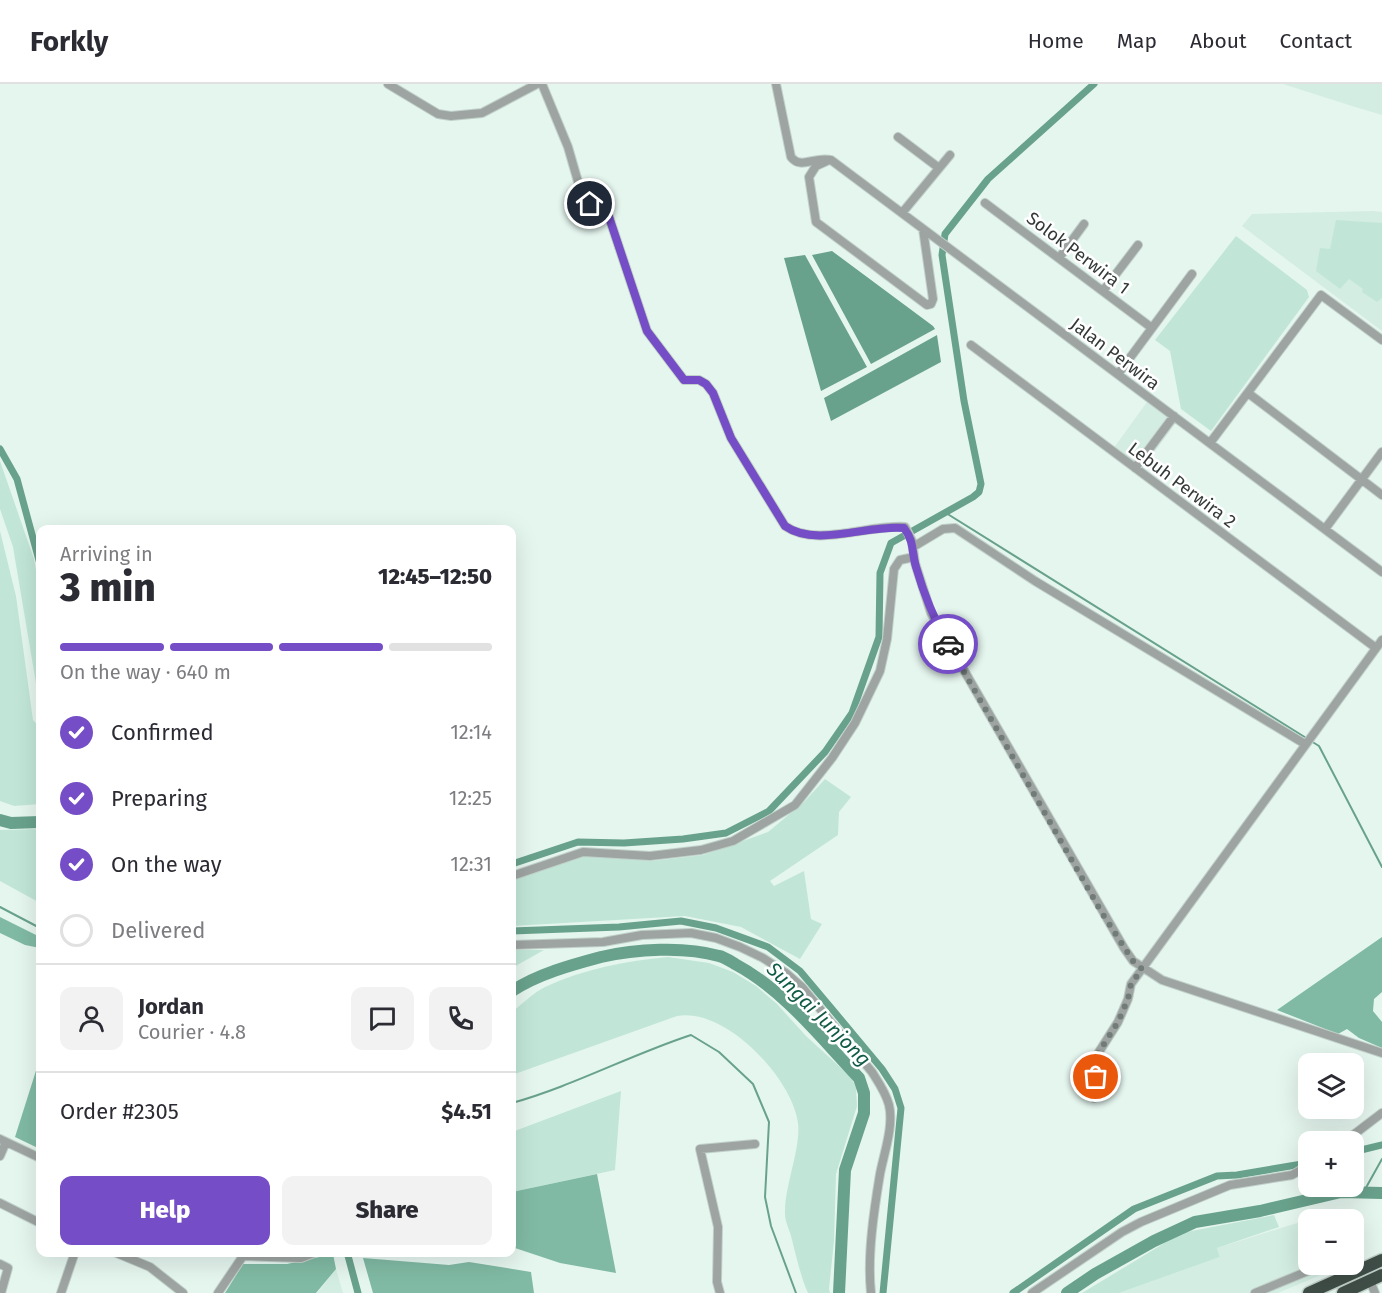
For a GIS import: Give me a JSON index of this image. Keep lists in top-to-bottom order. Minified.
{"streets":{"street":["Solok Perwira 1","Jalan Perwira","Lebuh Perwira 2"]},"water":["Sungai Junjong"],"page":{"header":"Forkly","nav":["Home","Map","About","Contact"],"heading":["3 min","Arriving in","12:45–12:50"],"panel":["Jordan","Courier · 4.8","Order #2305","$4.51"],"bar":"On the way · 640 m","list":[["Confirmed","12:14"],["Preparing","12:25"],["On the way","12:31"],"Delivered"],"map_buttons":["+","−"],"buttons":["Help","Share"]}}
